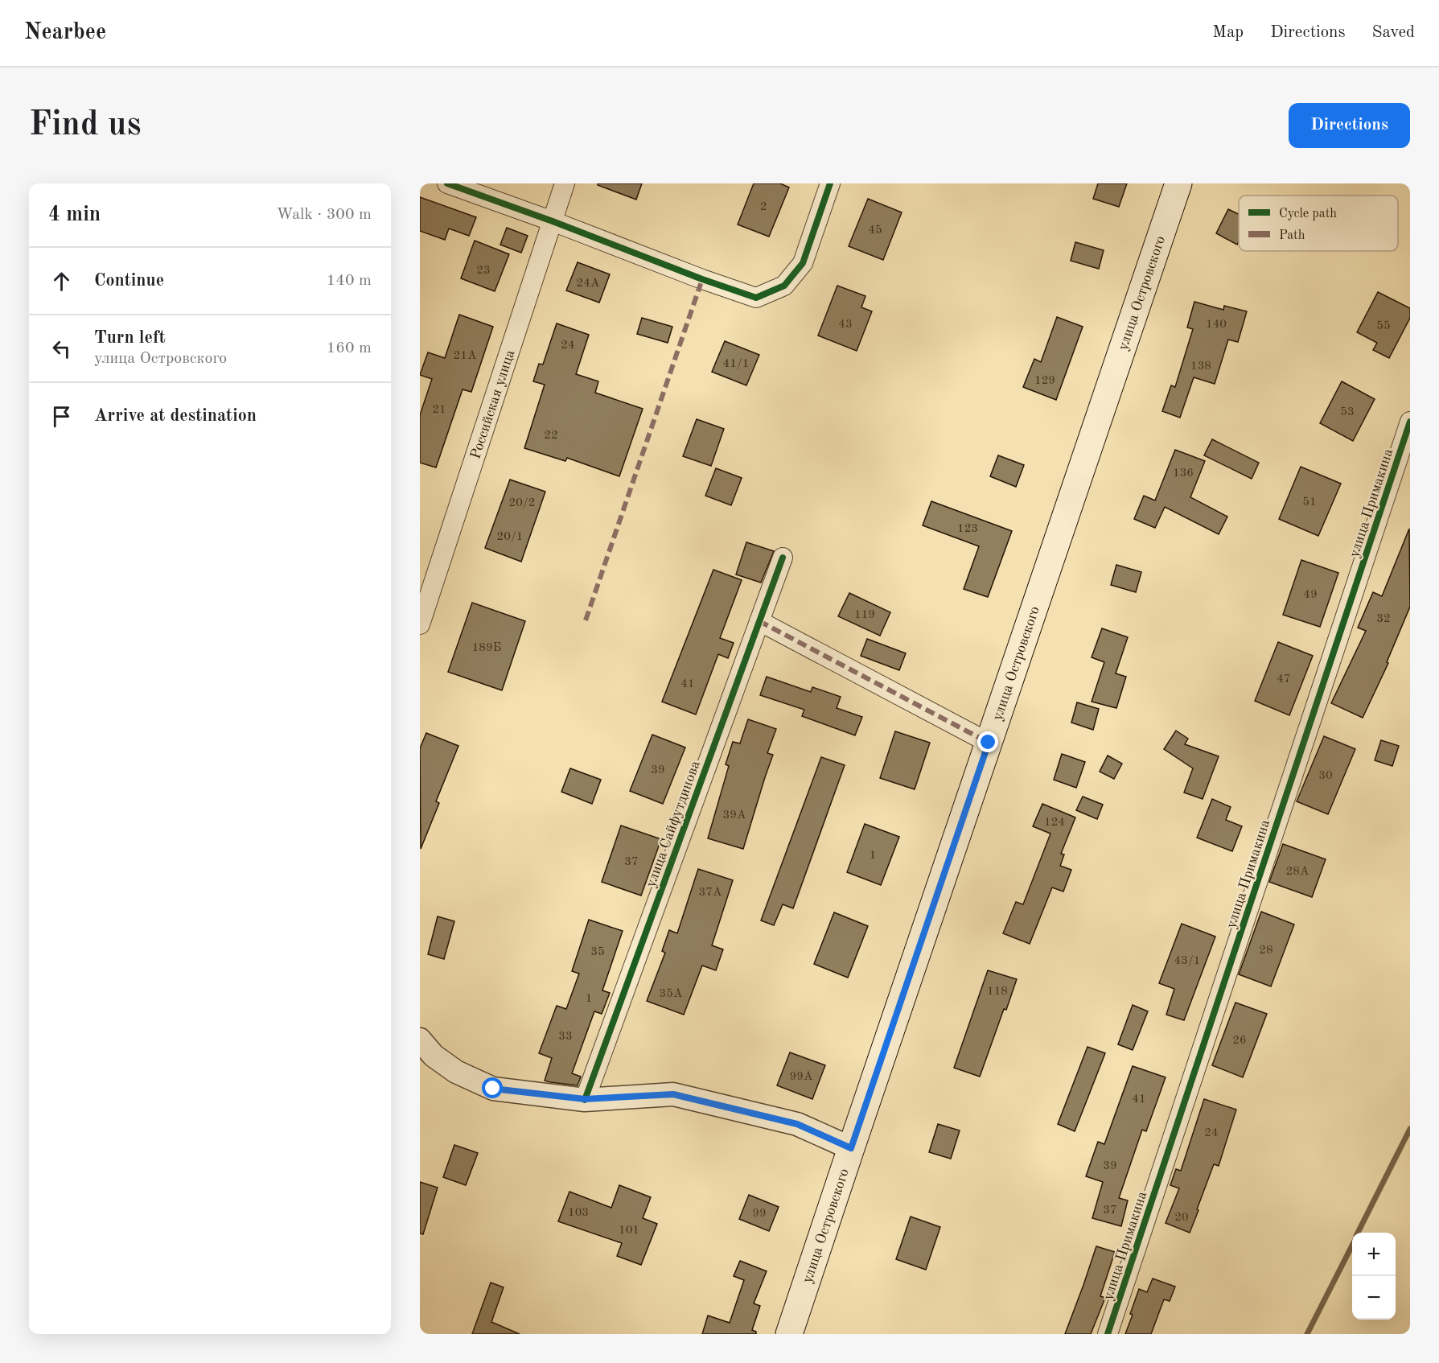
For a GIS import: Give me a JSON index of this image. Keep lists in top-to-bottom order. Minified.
{"streets":{"main road":["улица Островского"],"street":["Российская улица","улица Примакина","улица Сайфутдинова"]},"house_numbers":["2","45","23","24А","43","140","55","24","21А","41/1","138","129","21","53","22","136","51","20/2","123","20/1","49","119","32","189Б","47","41","39","30","39А","124","1","37","28А","37А","28","35","43/1","118","35А","1","33","26","99А","41","24","39","37","103","99","20","101"],"legend":["Cycle path","Path"],"page":{"header":"Nearbee","nav":["Map","Directions","Saved"],"buttons":"Directions","title":"Find us","heading":["4 min","Walk · 300 m"],"list":[["Continue","140 m"],["Turn left","улица Островского","160 m"],"Arrive at destination"],"map_buttons":["+","−"]}}
